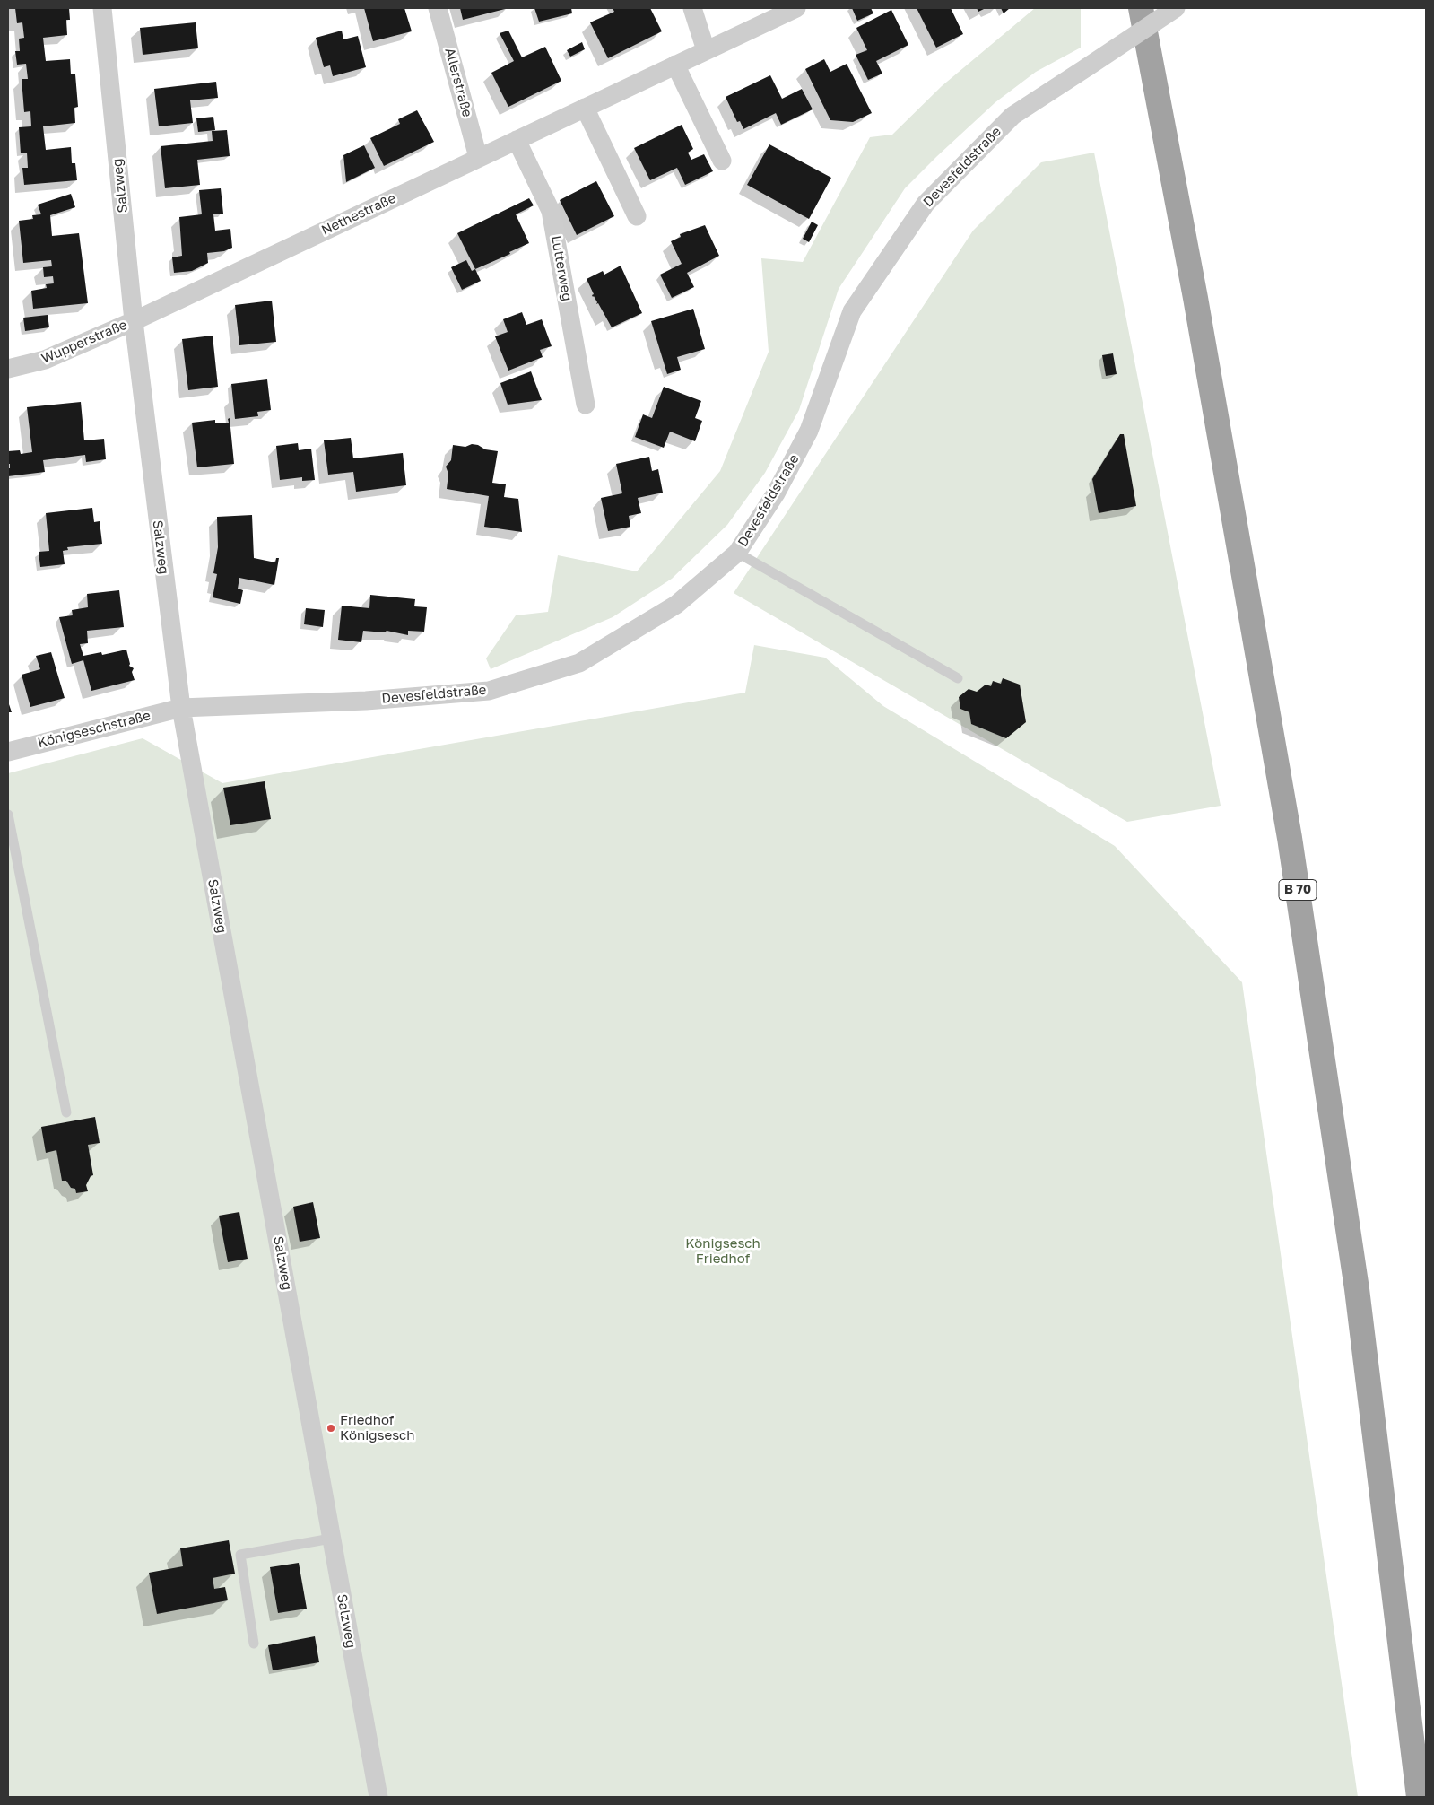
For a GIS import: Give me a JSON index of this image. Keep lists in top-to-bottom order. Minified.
{"streets":{"highway":["B 70"],"street":["Allerstraße","Devesfeldstraße","Salzweg","Nethestraße","Lutterweg","Wupperstraße","Königseschstraße"]},"crossings":[["Allerstraße","Nethestraße"],["Devesfeldstraße","Salzweg"],["Devesfeldstraße","Königseschstraße"],["Salzweg","Nethestraße"],["Salzweg","Wupperstraße"],["Salzweg","Königseschstraße"],["Nethestraße","Lutterweg"],["Nethestraße","Wupperstraße"]],"parks":["Königsesch Friedhof"],"places":["Friedhof Königsesch"]}
